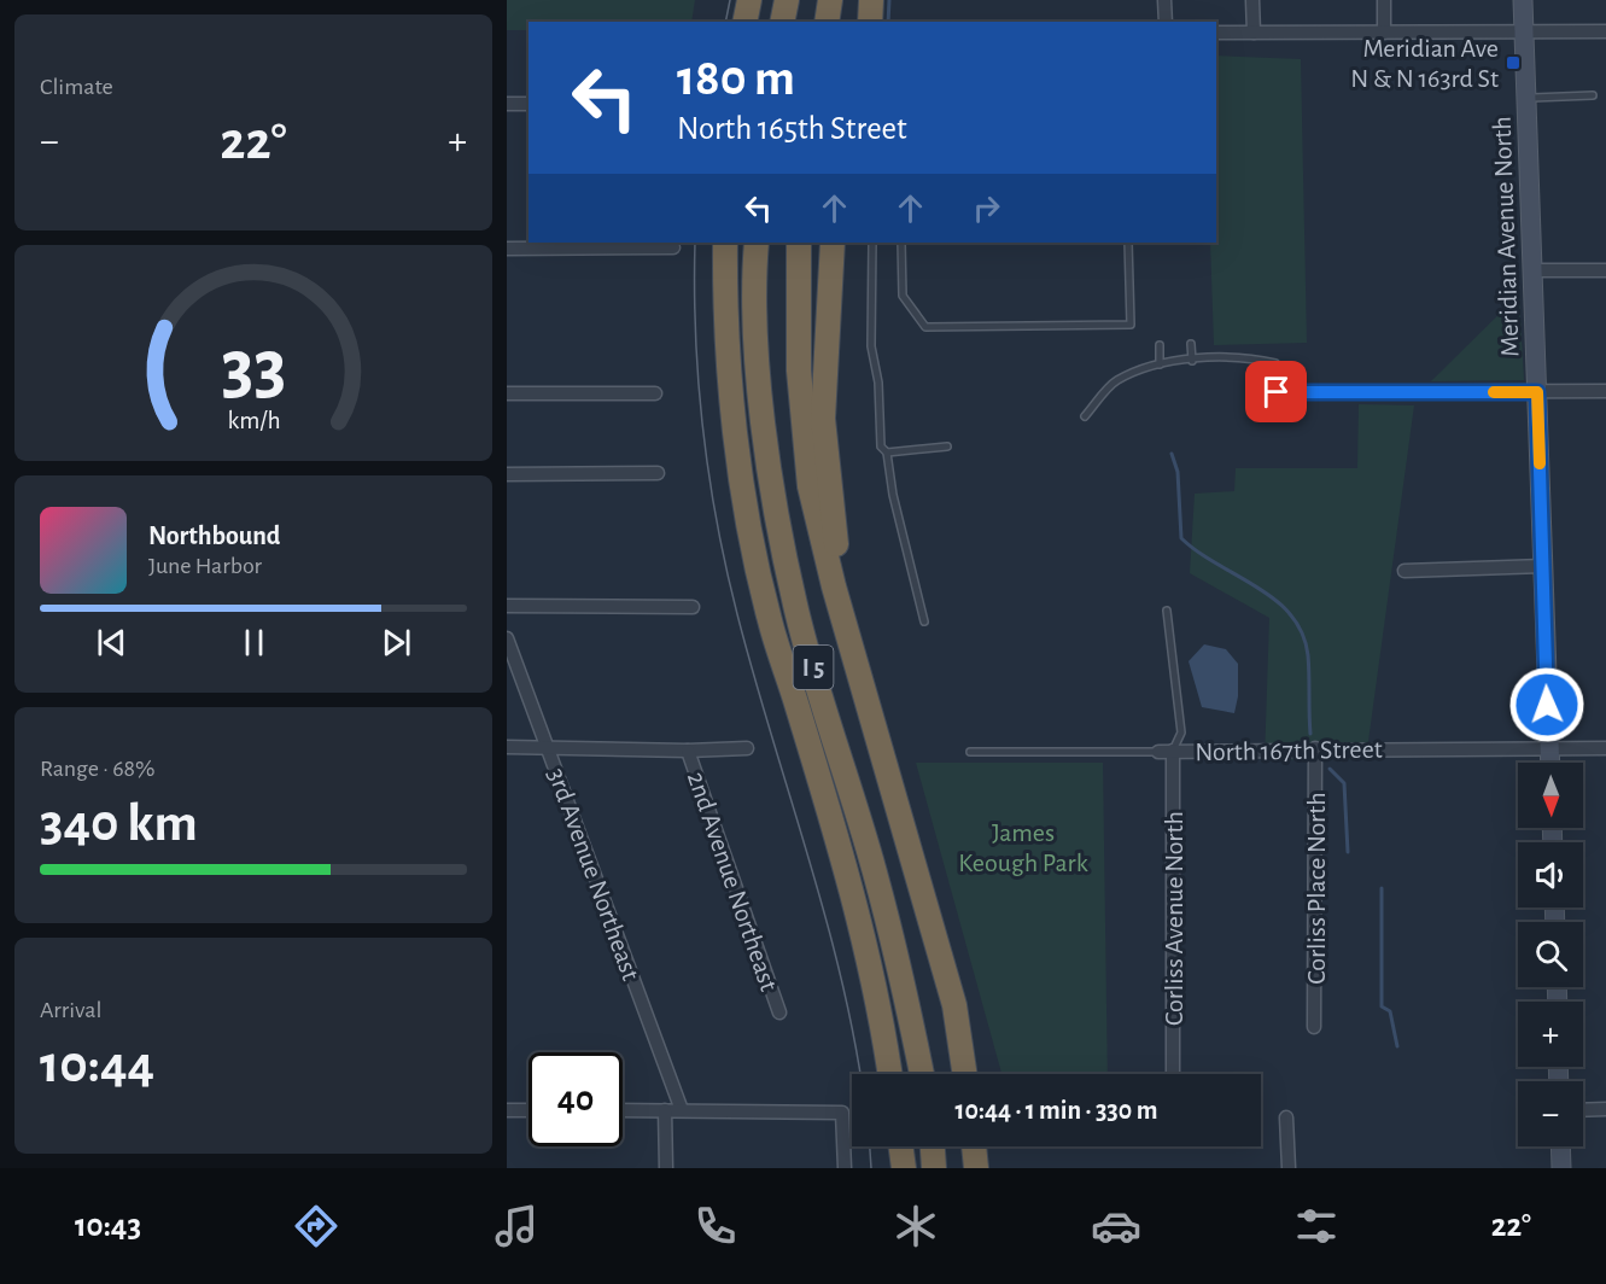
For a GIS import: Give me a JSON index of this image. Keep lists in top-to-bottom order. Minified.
{"streets":{"highway":["I 5"],"street":["Meridian Avenue North","North 167th Street","3rd Avenue Northeast","2nd Avenue Northeast","Corliss Place North","Corliss Avenue North"]},"crossings":[["Meridian Avenue North","North 167th Street"],["North 167th Street","Corliss Place North"],["North 167th Street","Corliss Avenue North"]],"parks":["James Keough Park"],"places":{"transit":["Meridian Ave N & N 163rd St"]},"north":"bottom","page":{"tile":["Climate",["Range · 68%","340 km"],["Arrival","10:44"]],"turn":["180 m","North 165th Street"],"heat":["−","22°","+"],"song":["Northbound","June Harbor"],"map_buttons":["+","−"],"limit":"40","trip":"10:44 · 1 min · 330 m","tabs":["10:43","22°"],"gauge":["33","km/h"]}}
